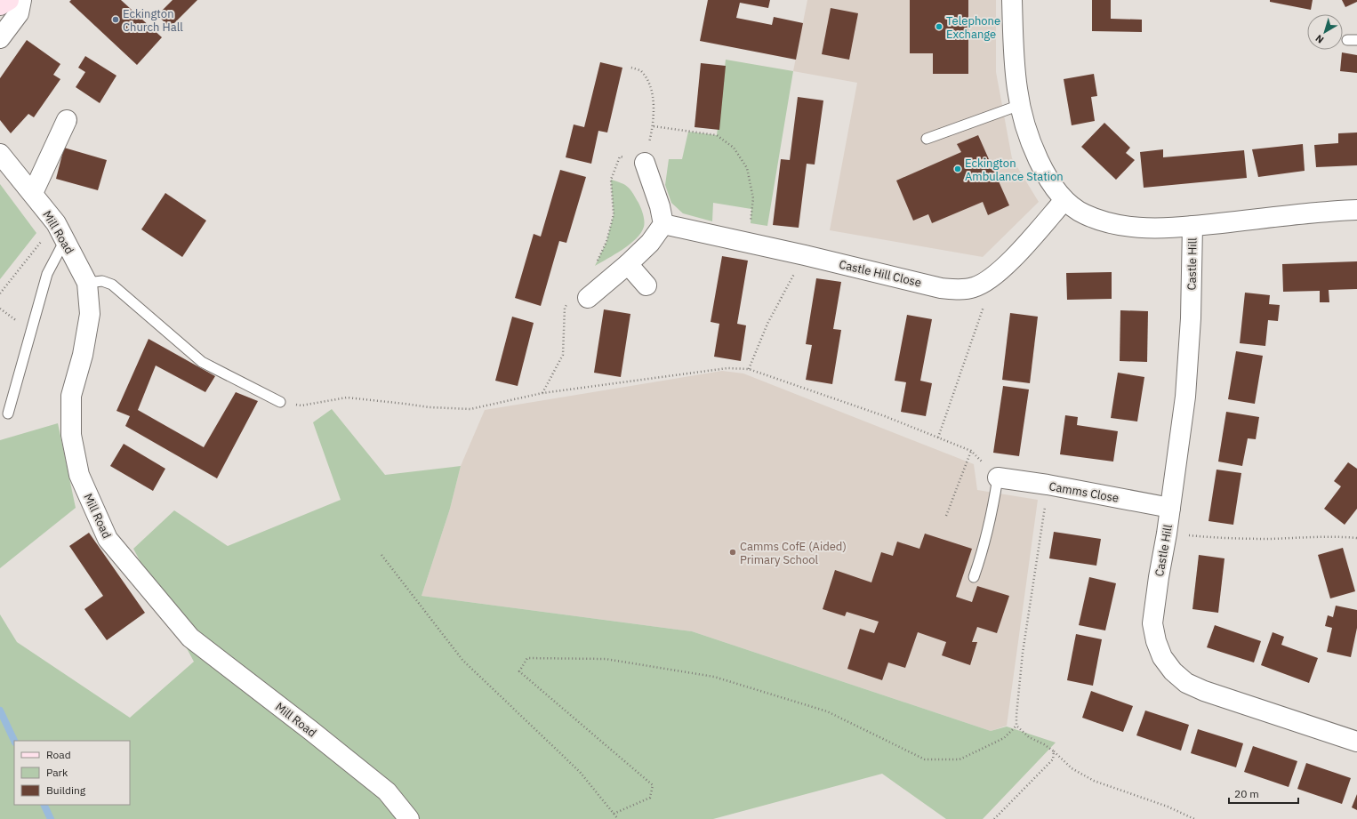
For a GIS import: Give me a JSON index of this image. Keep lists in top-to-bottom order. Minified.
{"streets":{"street":["Mill Road","Castle Hill","Castle Hill Close","Camms Close"]},"crossings":[["Castle Hill","Castle Hill Close"],["Castle Hill","Camms Close"]],"places":["Eckington Church Hall","Telephone Exchange","Eckington Ambulance Station","Camms CofE (Aided) Primary School"],"legend":["Road","Park","Building"],"scale_bar":"20 m","north":"bottom left"}
